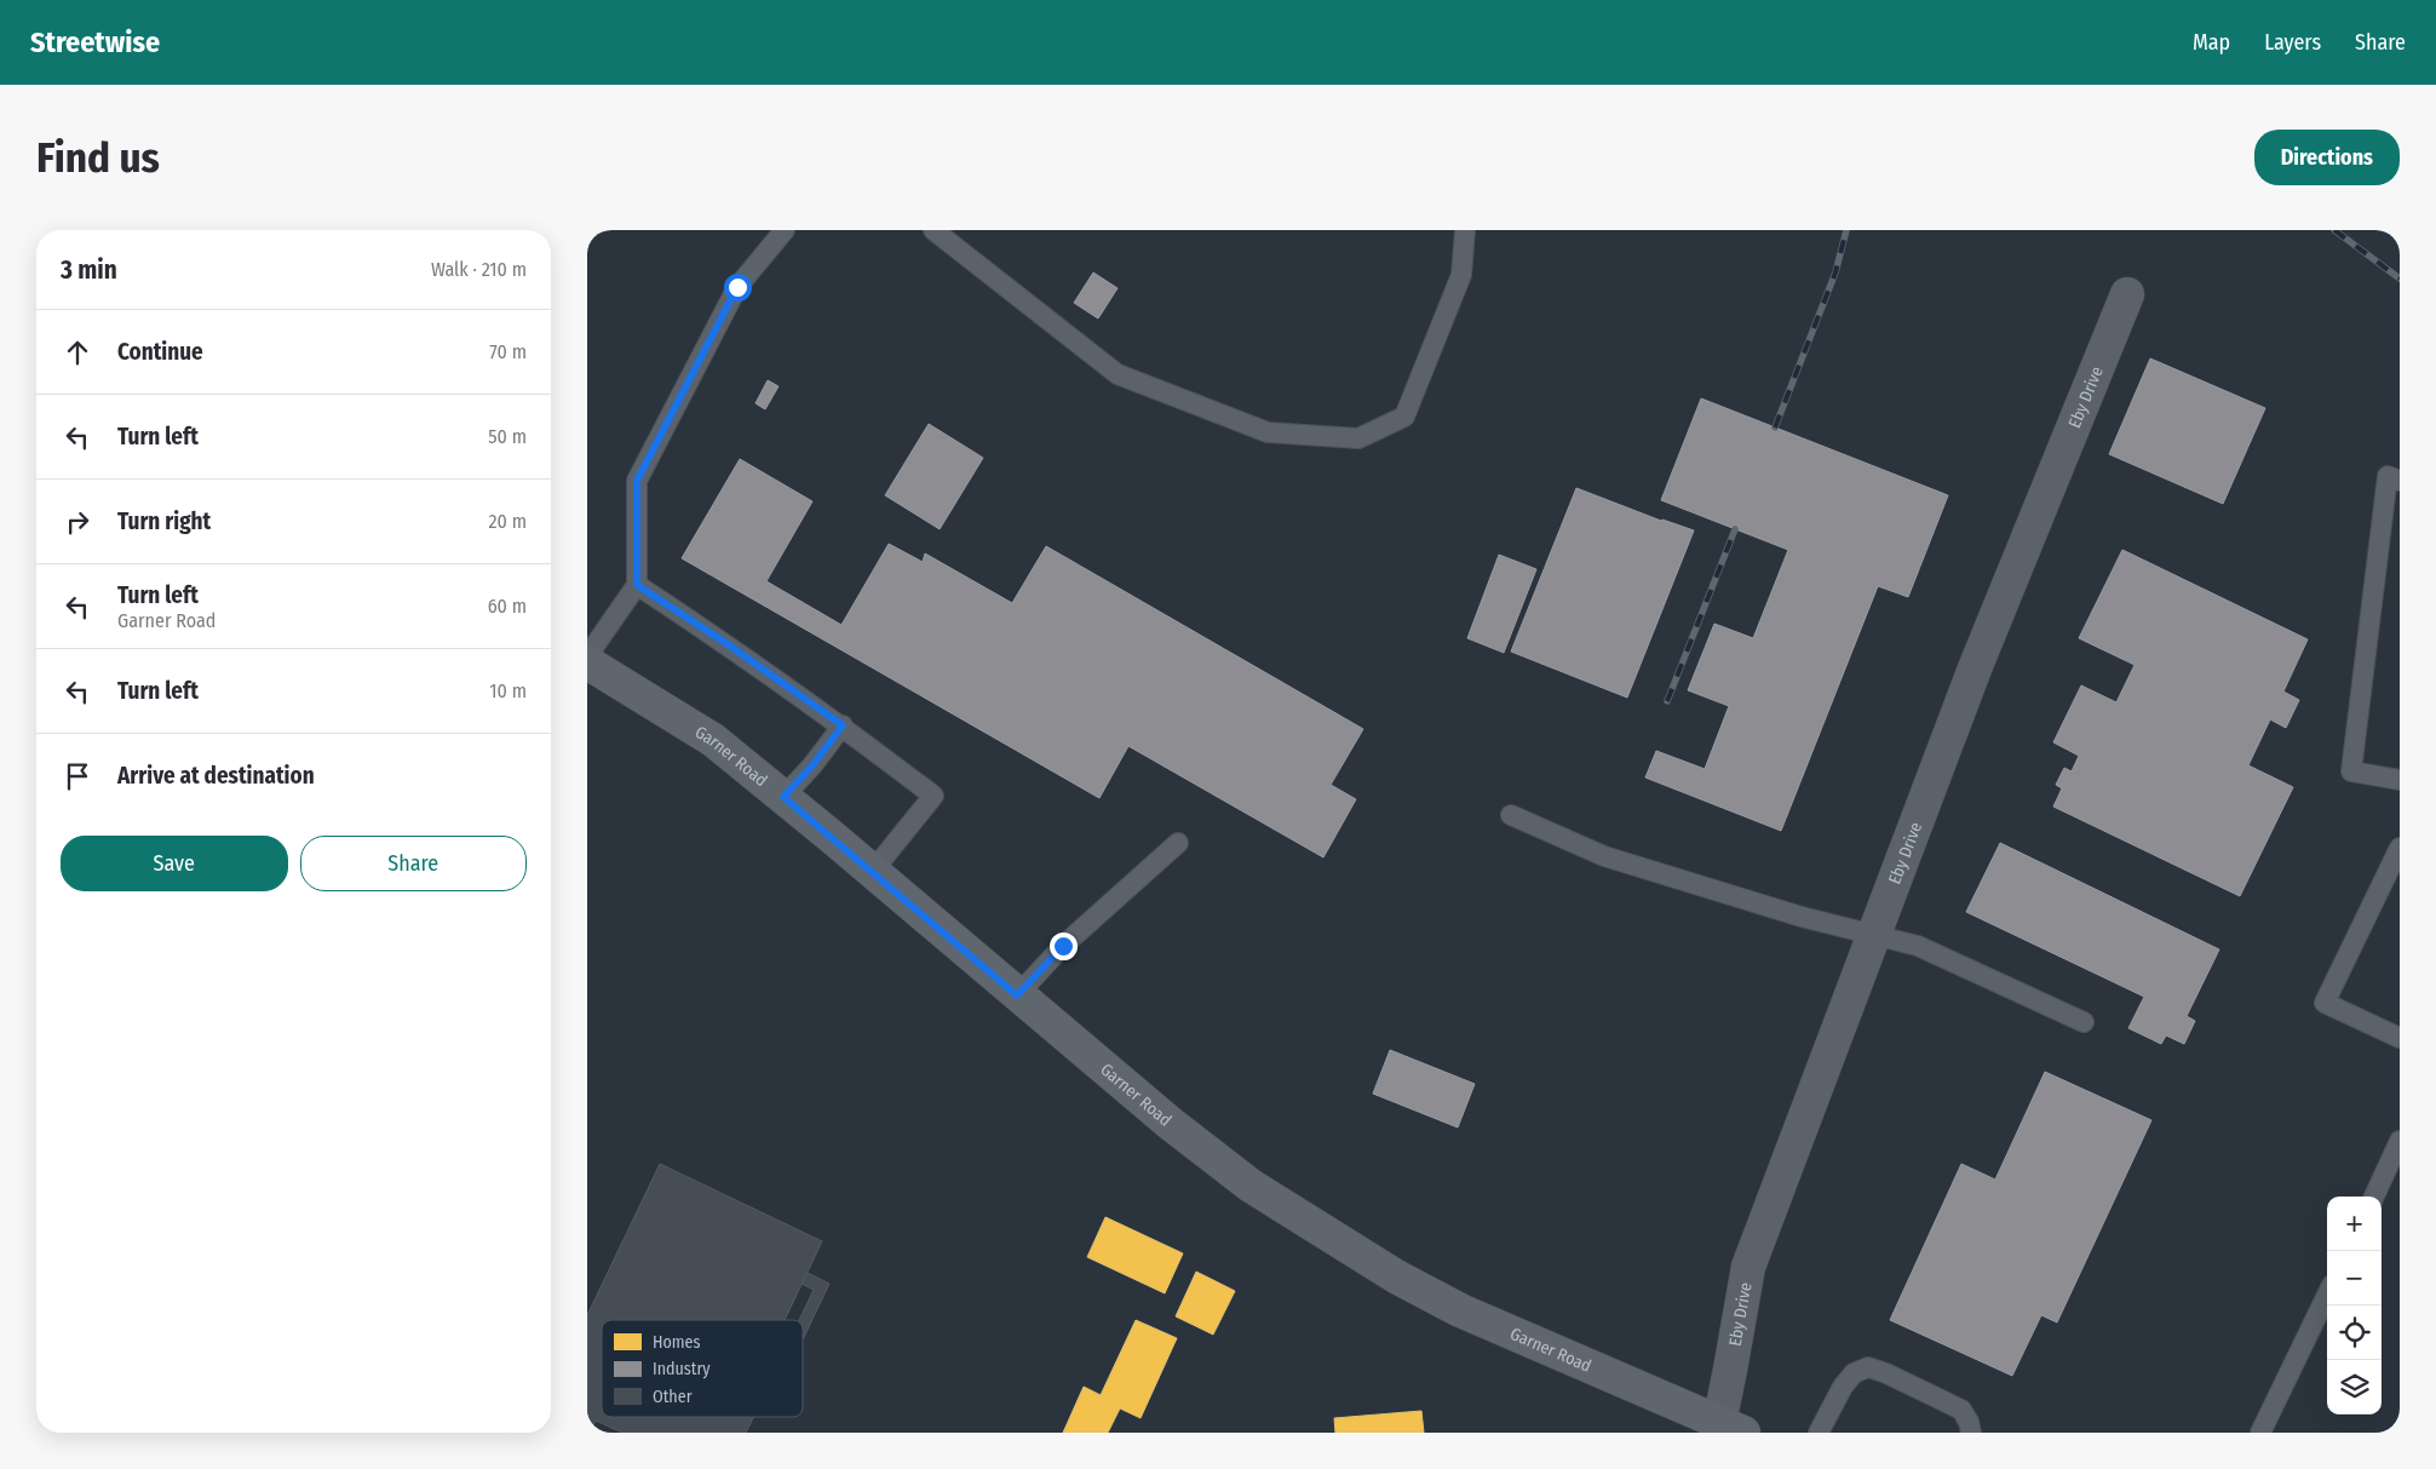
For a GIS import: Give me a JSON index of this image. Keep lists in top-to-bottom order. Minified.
{"streets":{"main road":["Garner Road"],"street":["Eby Drive"]},"crossings":[["Eby Drive","Garner Road"]],"legend":["Homes","Industry","Other"],"page":{"header":"Streetwise","nav":["Map","Layers","Share"],"buttons":["Directions",["Save","Share"]],"title":"Find us","heading":["3 min","Walk · 210 m"],"list":[["Continue","70 m"],["Turn left","50 m"],["Turn right","20 m"],["Turn left","Garner Road","60 m"],["Turn left","10 m"],"Arrive at destination"],"map_buttons":["+","−"]}}
